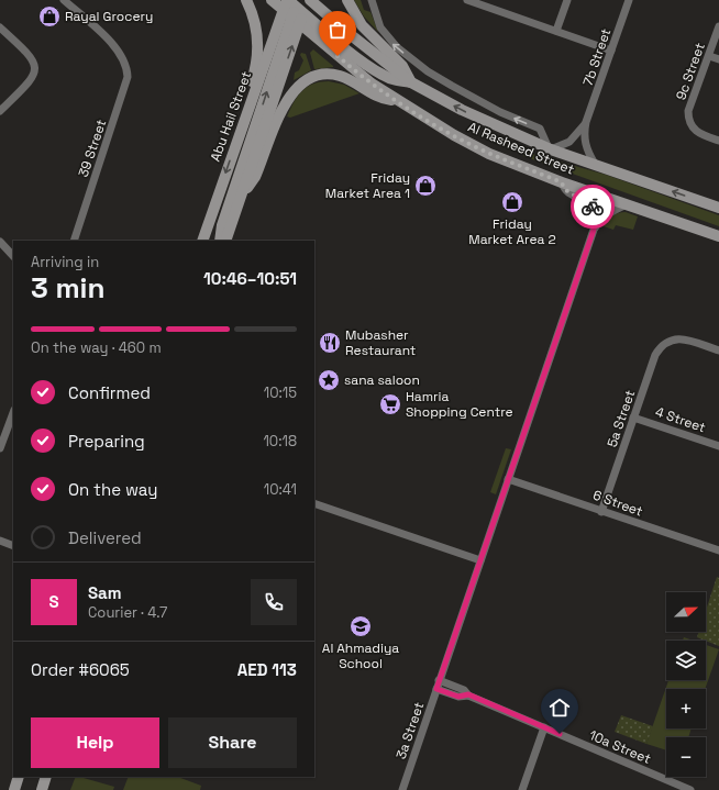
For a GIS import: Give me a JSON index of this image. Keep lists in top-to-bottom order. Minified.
{"streets":{"main road":["Abu Hail Street","Al Rasheed Street"],"street":["7b Street","9c Street","39 Street","5a Street","4 Street","6 Street","3a Street","10a Street"]},"crossings":[["7b Street","Al Rasheed Street"],["Abu Hail Street","Al Rasheed Street"],["Al Rasheed Street","3a Street"],["5a Street","4 Street"],["5a Street","6 Street"],["6 Street","3a Street"],["3a Street","10a Street"]],"places":{"shop":["Rayal Grocery","Friday Market Area 1","Friday Market Area 2"],"restaurant":["Mubasher Restaurant"],"place":["sana saloon"],"supermarket":["Hamria Shopping Centre"],"school or university":["Al Ahmadiya School"]},"north":"right","page":{"heading":["3 min","Arriving in","10:46–10:51"],"panel":["Sam","Courier · 4.7","Order #6065","AED 113"],"bar":"On the way · 460 m","list":[["Confirmed","10:15"],["Preparing","10:18"],["On the way","10:41"],"Delivered"],"round":"S","map_buttons":["+","−"],"buttons":["Help","Share"]}}
